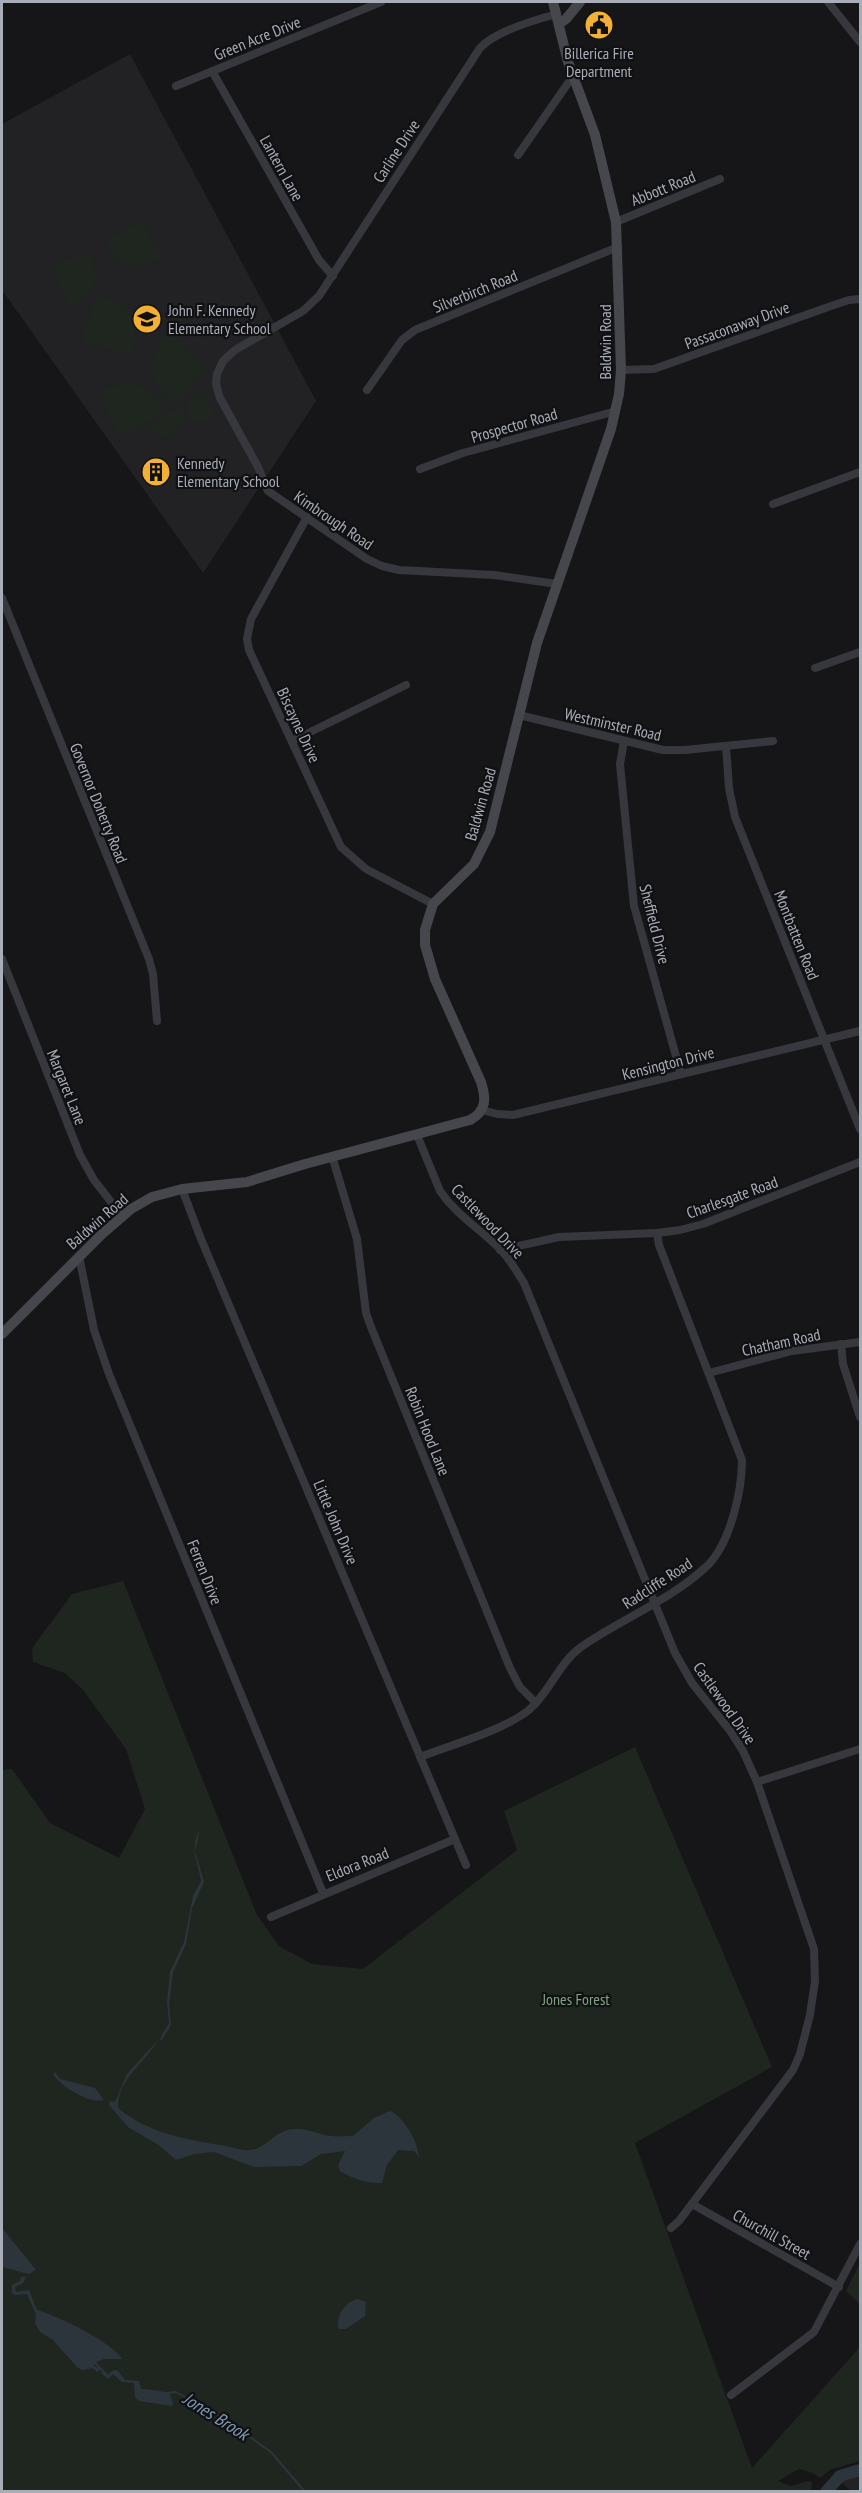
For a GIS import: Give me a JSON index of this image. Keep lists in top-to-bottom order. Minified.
{"streets":{"street":["Green Acre Drive","Carline Drive","Lantern Lane","Abbott Road","Silverbirch Road","Passaconaway Drive","Baldwin Road","Prospector Road","Kimbrough Road","Westminster Road","Biscayne Drive","Governor Doherty Road","Sheffield Drive","Montbatten Road","Kensington Drive","Margaret Lane","Charlesgate Road","Castlewood Drive","Chatham Road","Robin Hood Lane","Little John Drive","Ferren Drive","Radcliffe Road","Eldora Road","Churchill Street"]},"crossings":[["Green Acre Drive","Lantern Lane"],["Carline Drive","Lantern Lane"],["Carline Drive","Baldwin Road"],["Carline Drive","Kimbrough Road"],["Abbott Road","Baldwin Road"],["Silverbirch Road","Baldwin Road"],["Passaconaway Drive","Baldwin Road"],["Baldwin Road","Prospector Road"],["Baldwin Road","Kimbrough Road"],["Baldwin Road","Westminster Road"],["Baldwin Road","Biscayne Drive"],["Baldwin Road","Kensington Drive"],["Baldwin Road","Margaret Lane"],["Baldwin Road","Castlewood Drive"],["Baldwin Road","Robin Hood Lane"],["Baldwin Road","Little John Drive"],["Baldwin Road","Ferren Drive"],["Kimbrough Road","Biscayne Drive"],["Westminster Road","Sheffield Drive"],["Westminster Road","Montbatten Road"],["Sheffield Drive","Kensington Drive"],["Montbatten Road","Kensington Drive"],["Charlesgate Road","Castlewood Drive"],["Charlesgate Road","Radcliffe Road"],["Castlewood Drive","Radcliffe Road"],["Castlewood Drive","Churchill Street"],["Chatham Road","Radcliffe Road"],["Robin Hood Lane","Radcliffe Road"],["Little John Drive","Radcliffe Road"],["Little John Drive","Eldora Road"],["Ferren Drive","Eldora Road"]],"water":["Jones Brook"],"parks":["Jones Forest"],"places":{"public building":["Billerica Fire Department"],"school or university":["John F. Kennedy Elementary School"],"building":["Kennedy Elementary School"]}}
